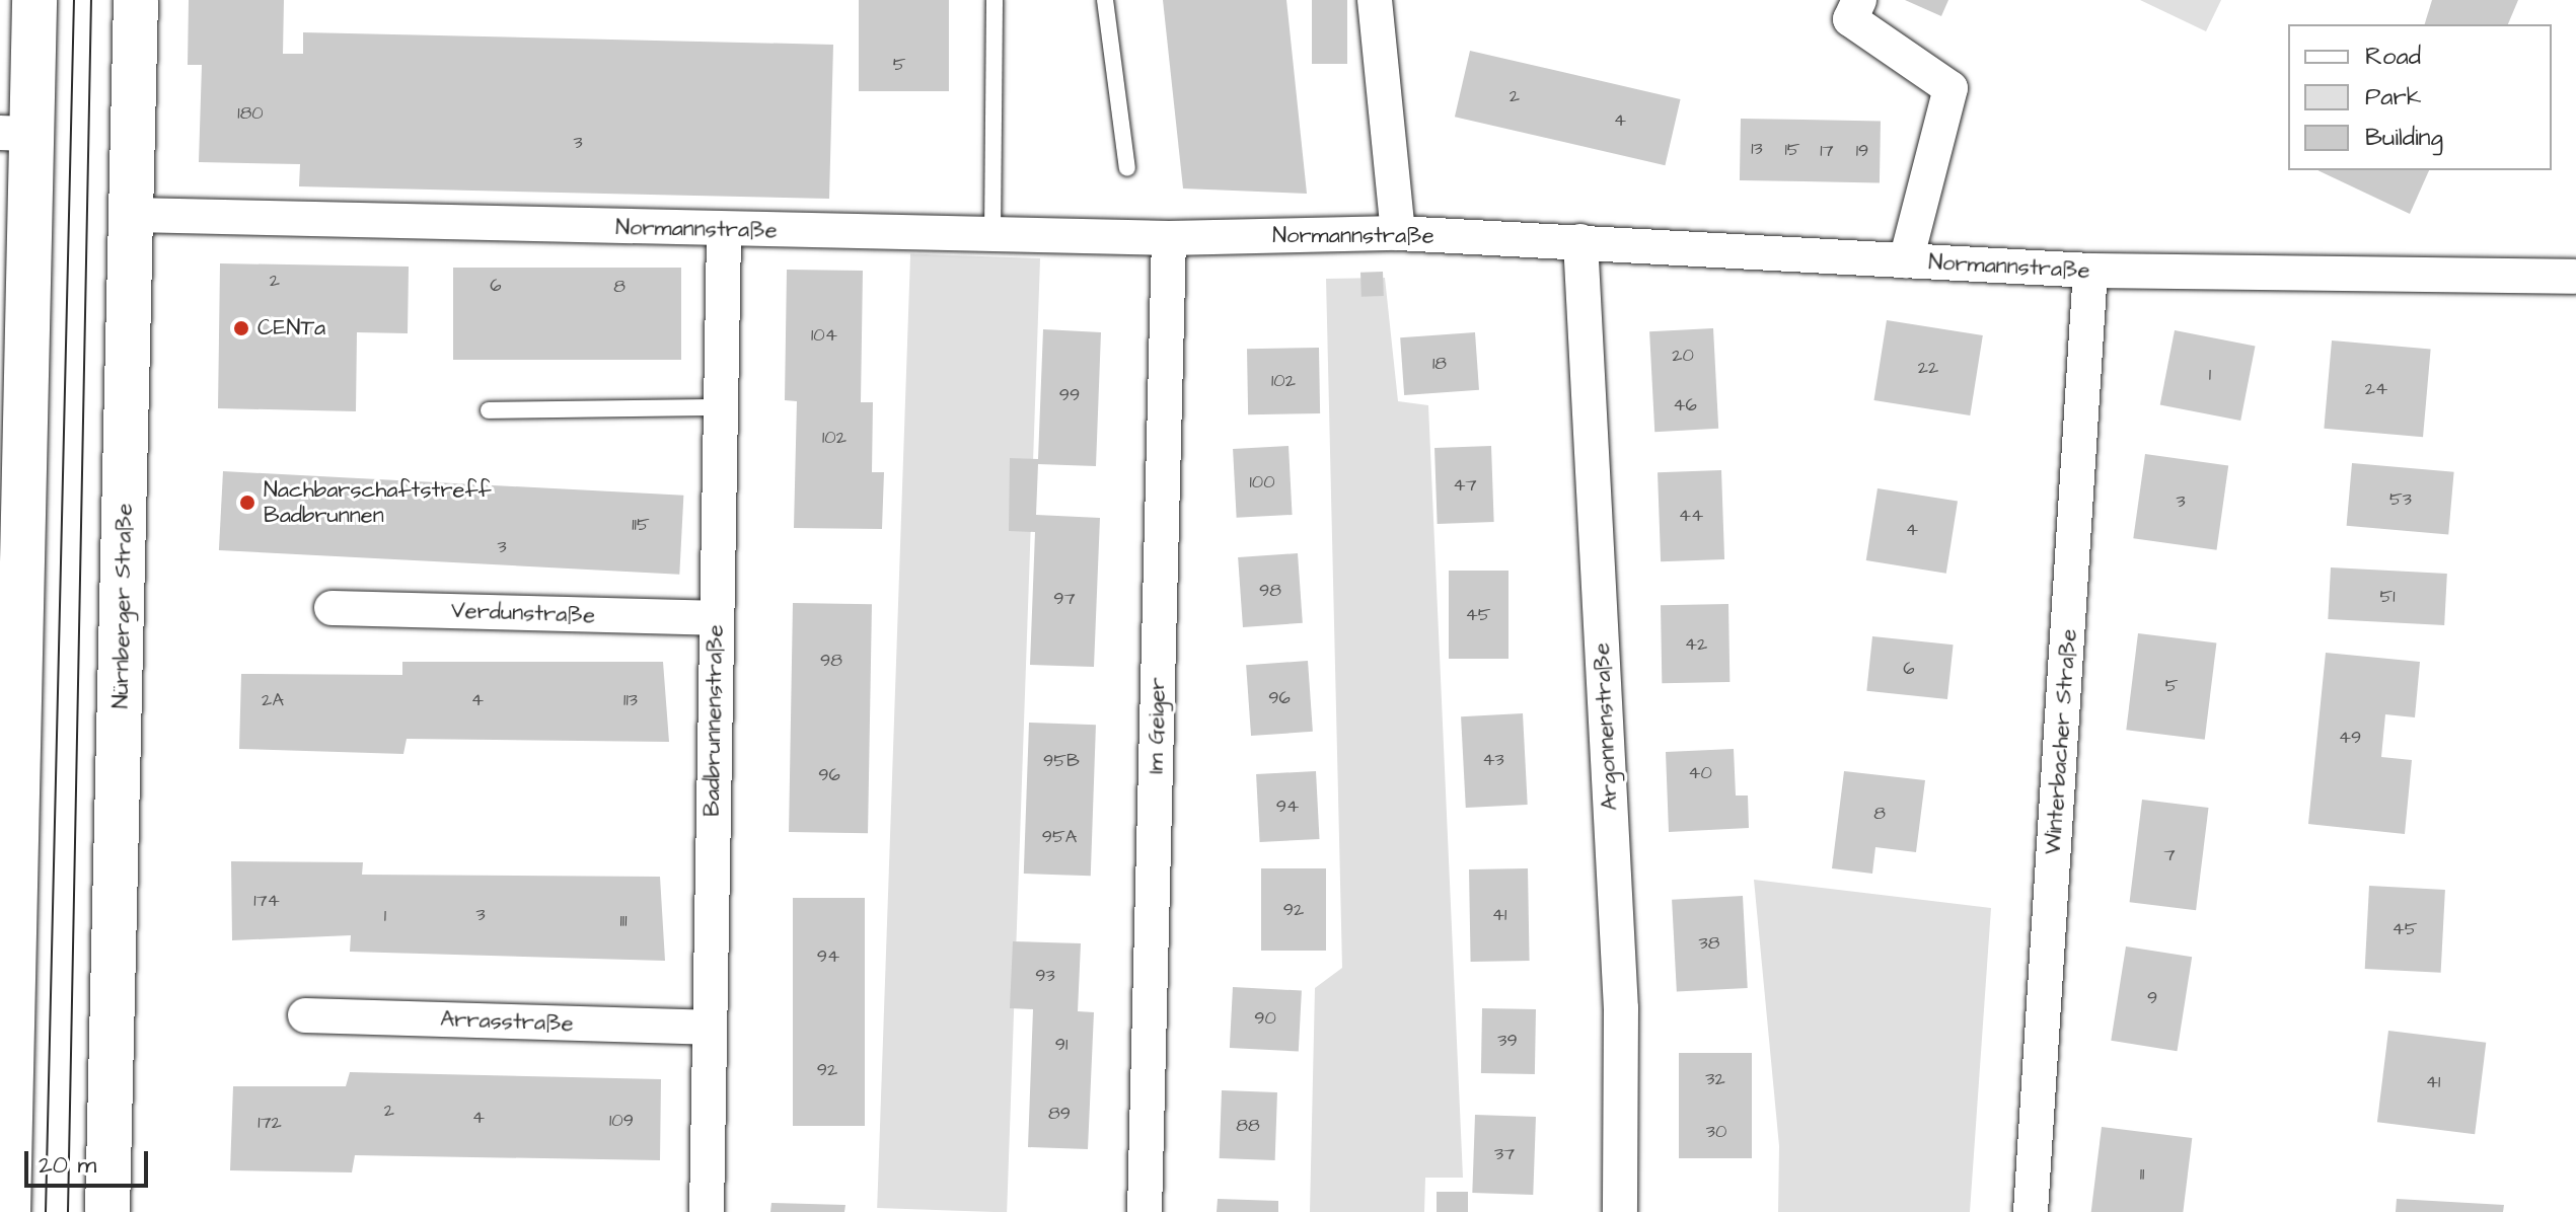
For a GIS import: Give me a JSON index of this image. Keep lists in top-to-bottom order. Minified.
{"streets":{"main road":["Nürnberger Straße"],"street":["Normannstraße","Verdunstraße","Badbrunnenstraße","Im Geiger","Argonnenstraße","Winterbacher Straße","Arrasstraße"]},"crossings":[["Normannstraße","Nürnberger Straße"],["Normannstraße","Badbrunnenstraße"],["Normannstraße","Im Geiger"],["Normannstraße","Argonnenstraße"],["Normannstraße","Winterbacher Straße"],["Verdunstraße","Badbrunnenstraße"],["Badbrunnenstraße","Arrasstraße"]],"places":["CENTa","Nachbarschaftstreff Badbrunnen"],"house_numbers":["5","2","180","4","3","13","15","17","19","2","6","8","104","20","18","22","1","102","24","99","46","102","100","47","53","3","44","115","4","3","98","51","97","45","42","98","6","5","96","2A","4","113","49","43","95B","40","96","94","8","95A","7","174","92","3","41","1","111","45","38","94","93","9","90","39","91","92","32","41","2","89","4","109","172","88","30","37","11"],"legend":["Road","Park","Building"],"scale_bar":"20 m"}
